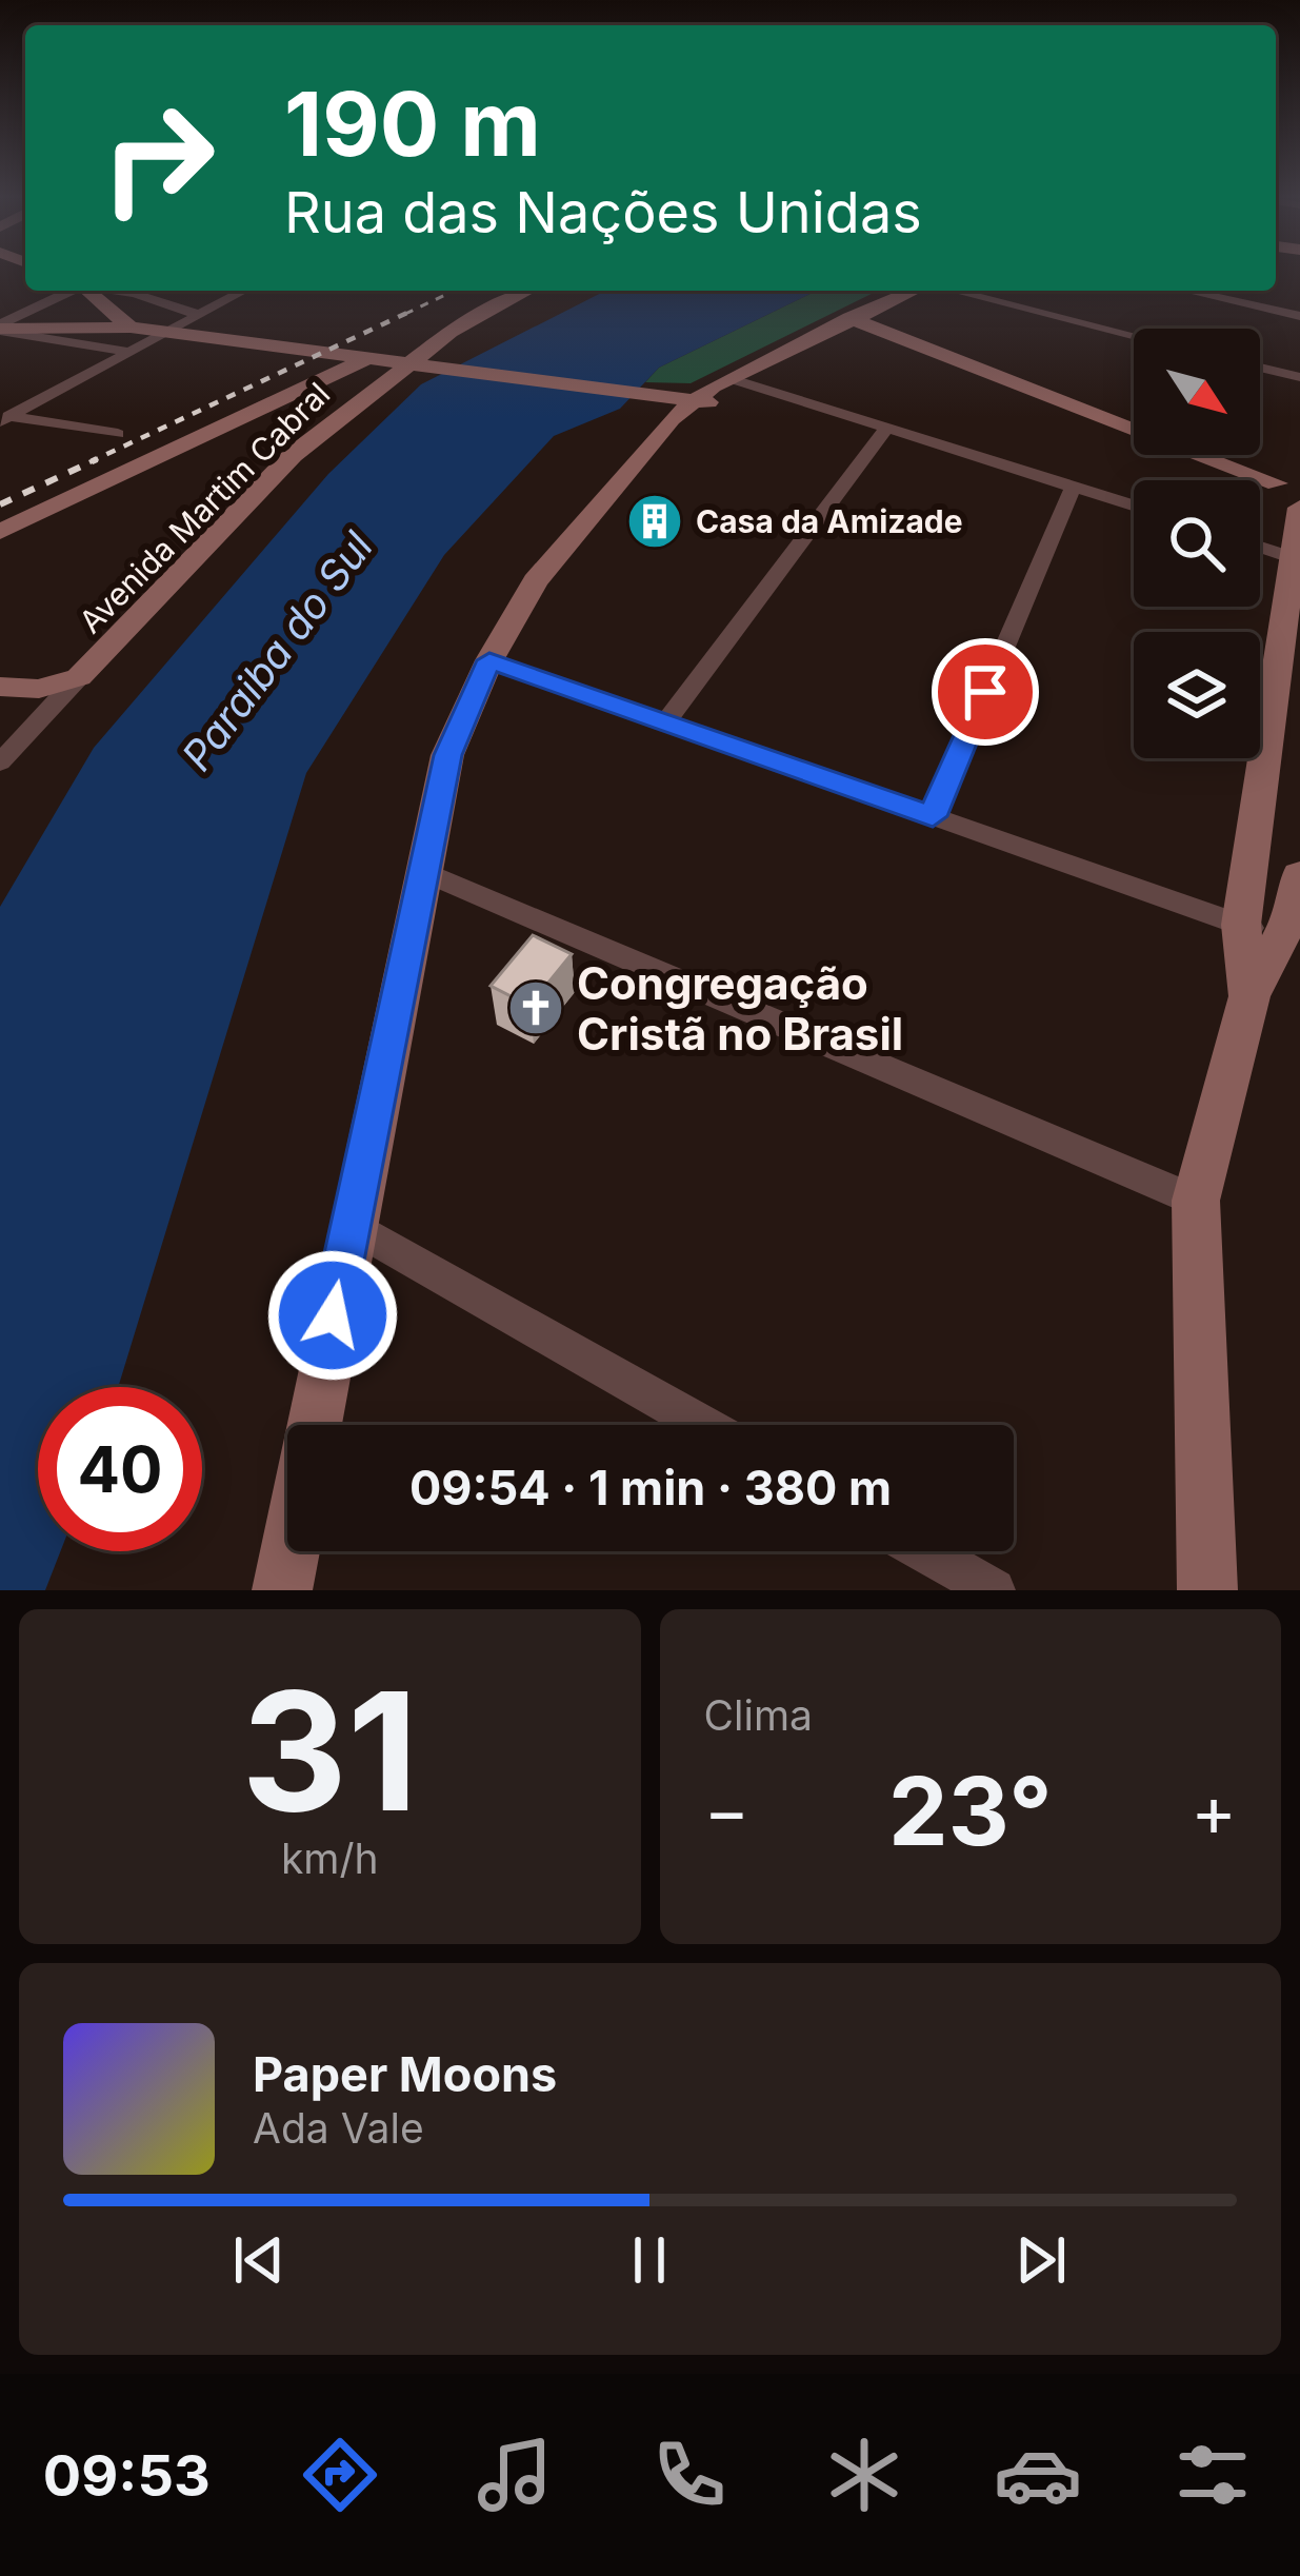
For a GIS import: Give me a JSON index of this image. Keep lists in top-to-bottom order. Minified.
{"streets":{"street":["Avenida Martim Cabral"]},"water":["Paraiba do Sul"],"places":{"building":["Casa da Amizade"],"church":["Congregação Cristã no Brasil"]},"north":"bottom right","page":{"turn":["190 m","Rua das Nações Unidas"],"limit":"40","trip":"09:54 · 1 min · 380 m","tile":[["31","km/h"],"Clima"],"heat":["−","23°","+"],"song":["Paper Moons","Ada Vale"],"tabs":"09:53"}}
